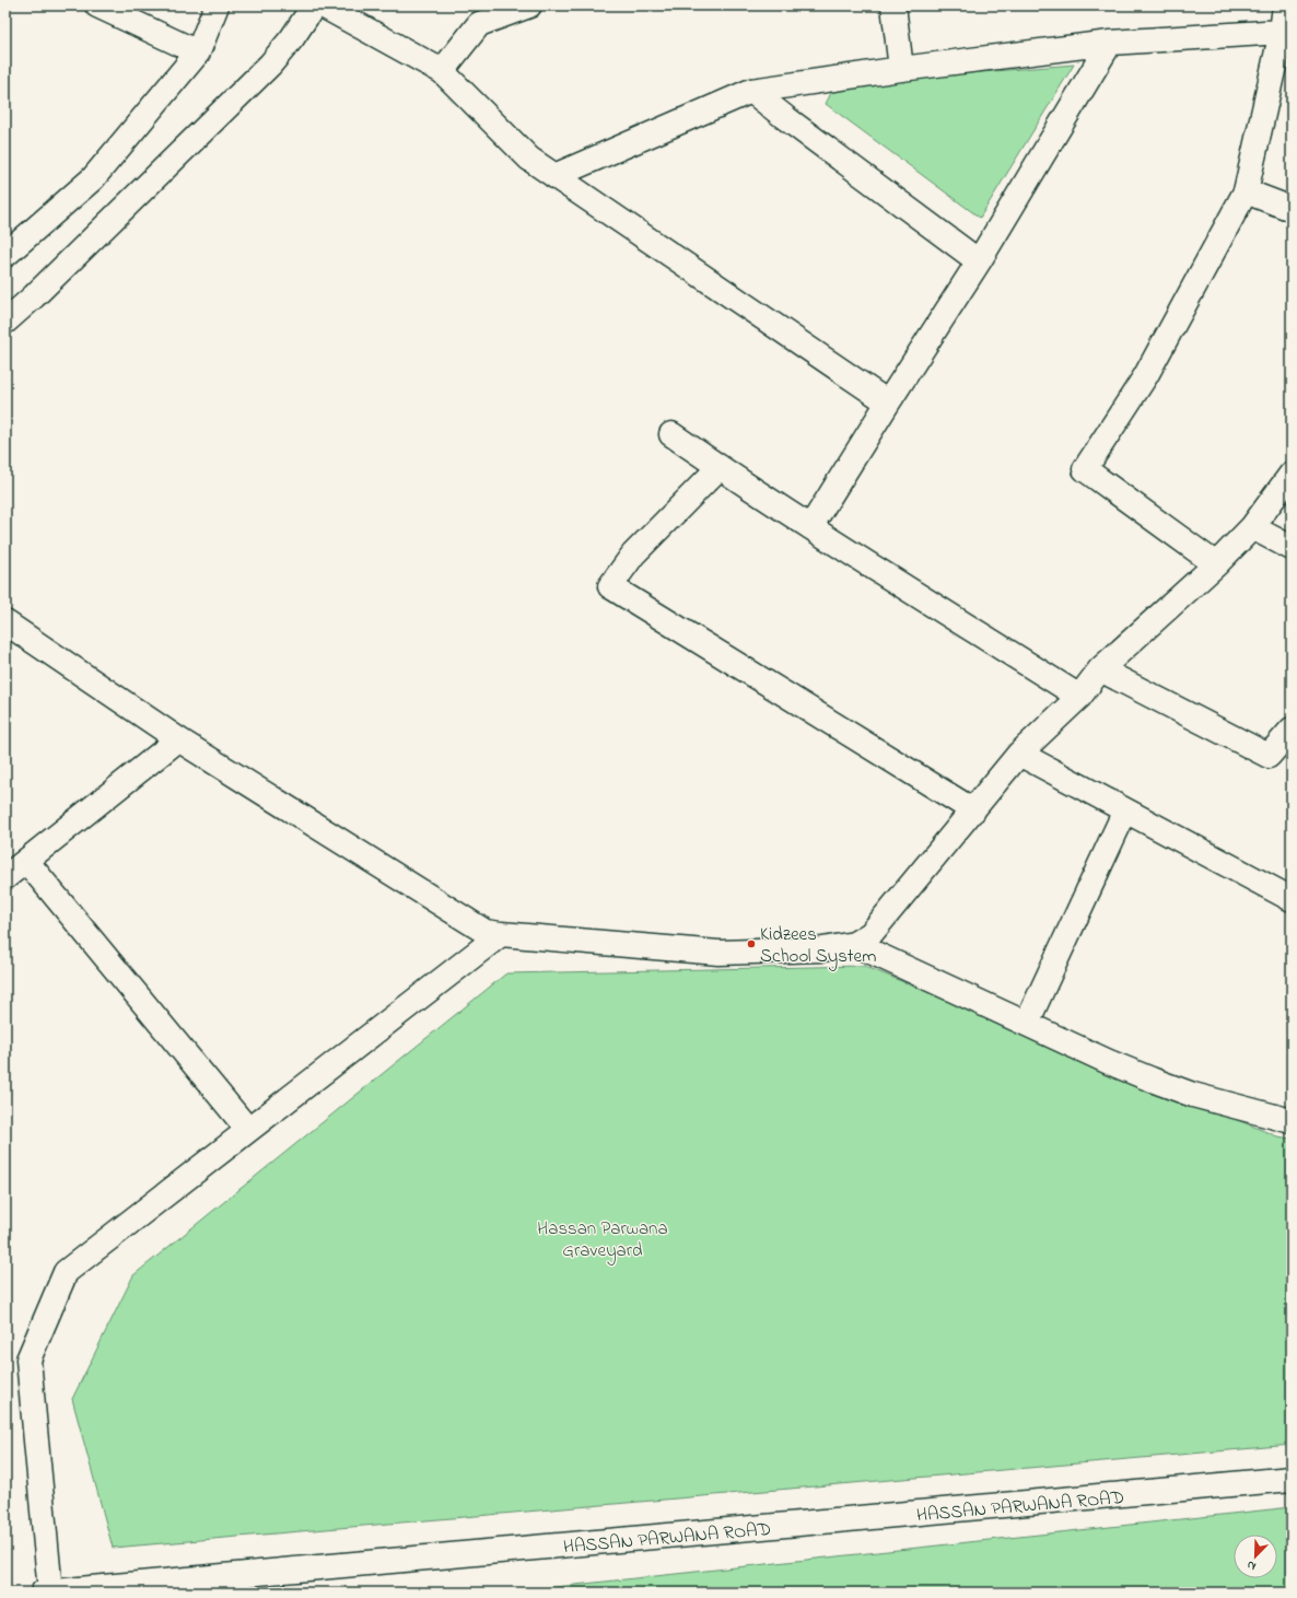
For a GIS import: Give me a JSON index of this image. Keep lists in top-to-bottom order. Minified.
{"streets":{"street":["HASSAN PARWANA ROAD"]},"parks":["Hassan Parwana Graveyard"],"places":["Kidzees School System"],"north":"bottom left"}
